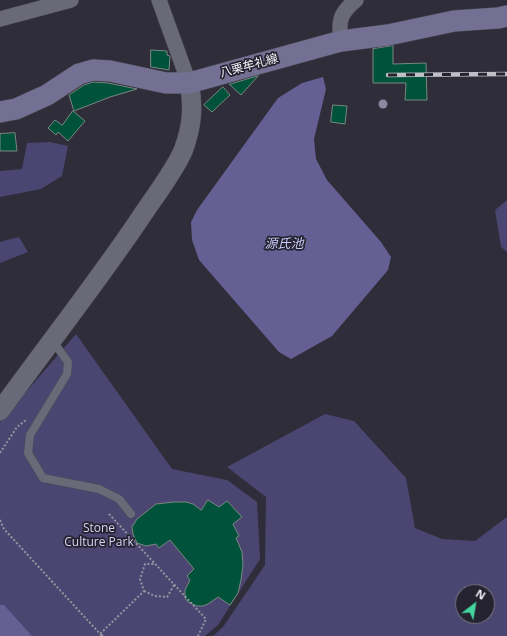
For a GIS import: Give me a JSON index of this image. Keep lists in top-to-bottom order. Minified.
{"streets":{"main road":["八栗牟礼線"]},"water":["源氏池"],"parks":["Stone Culture Park"],"north":"top right"}
